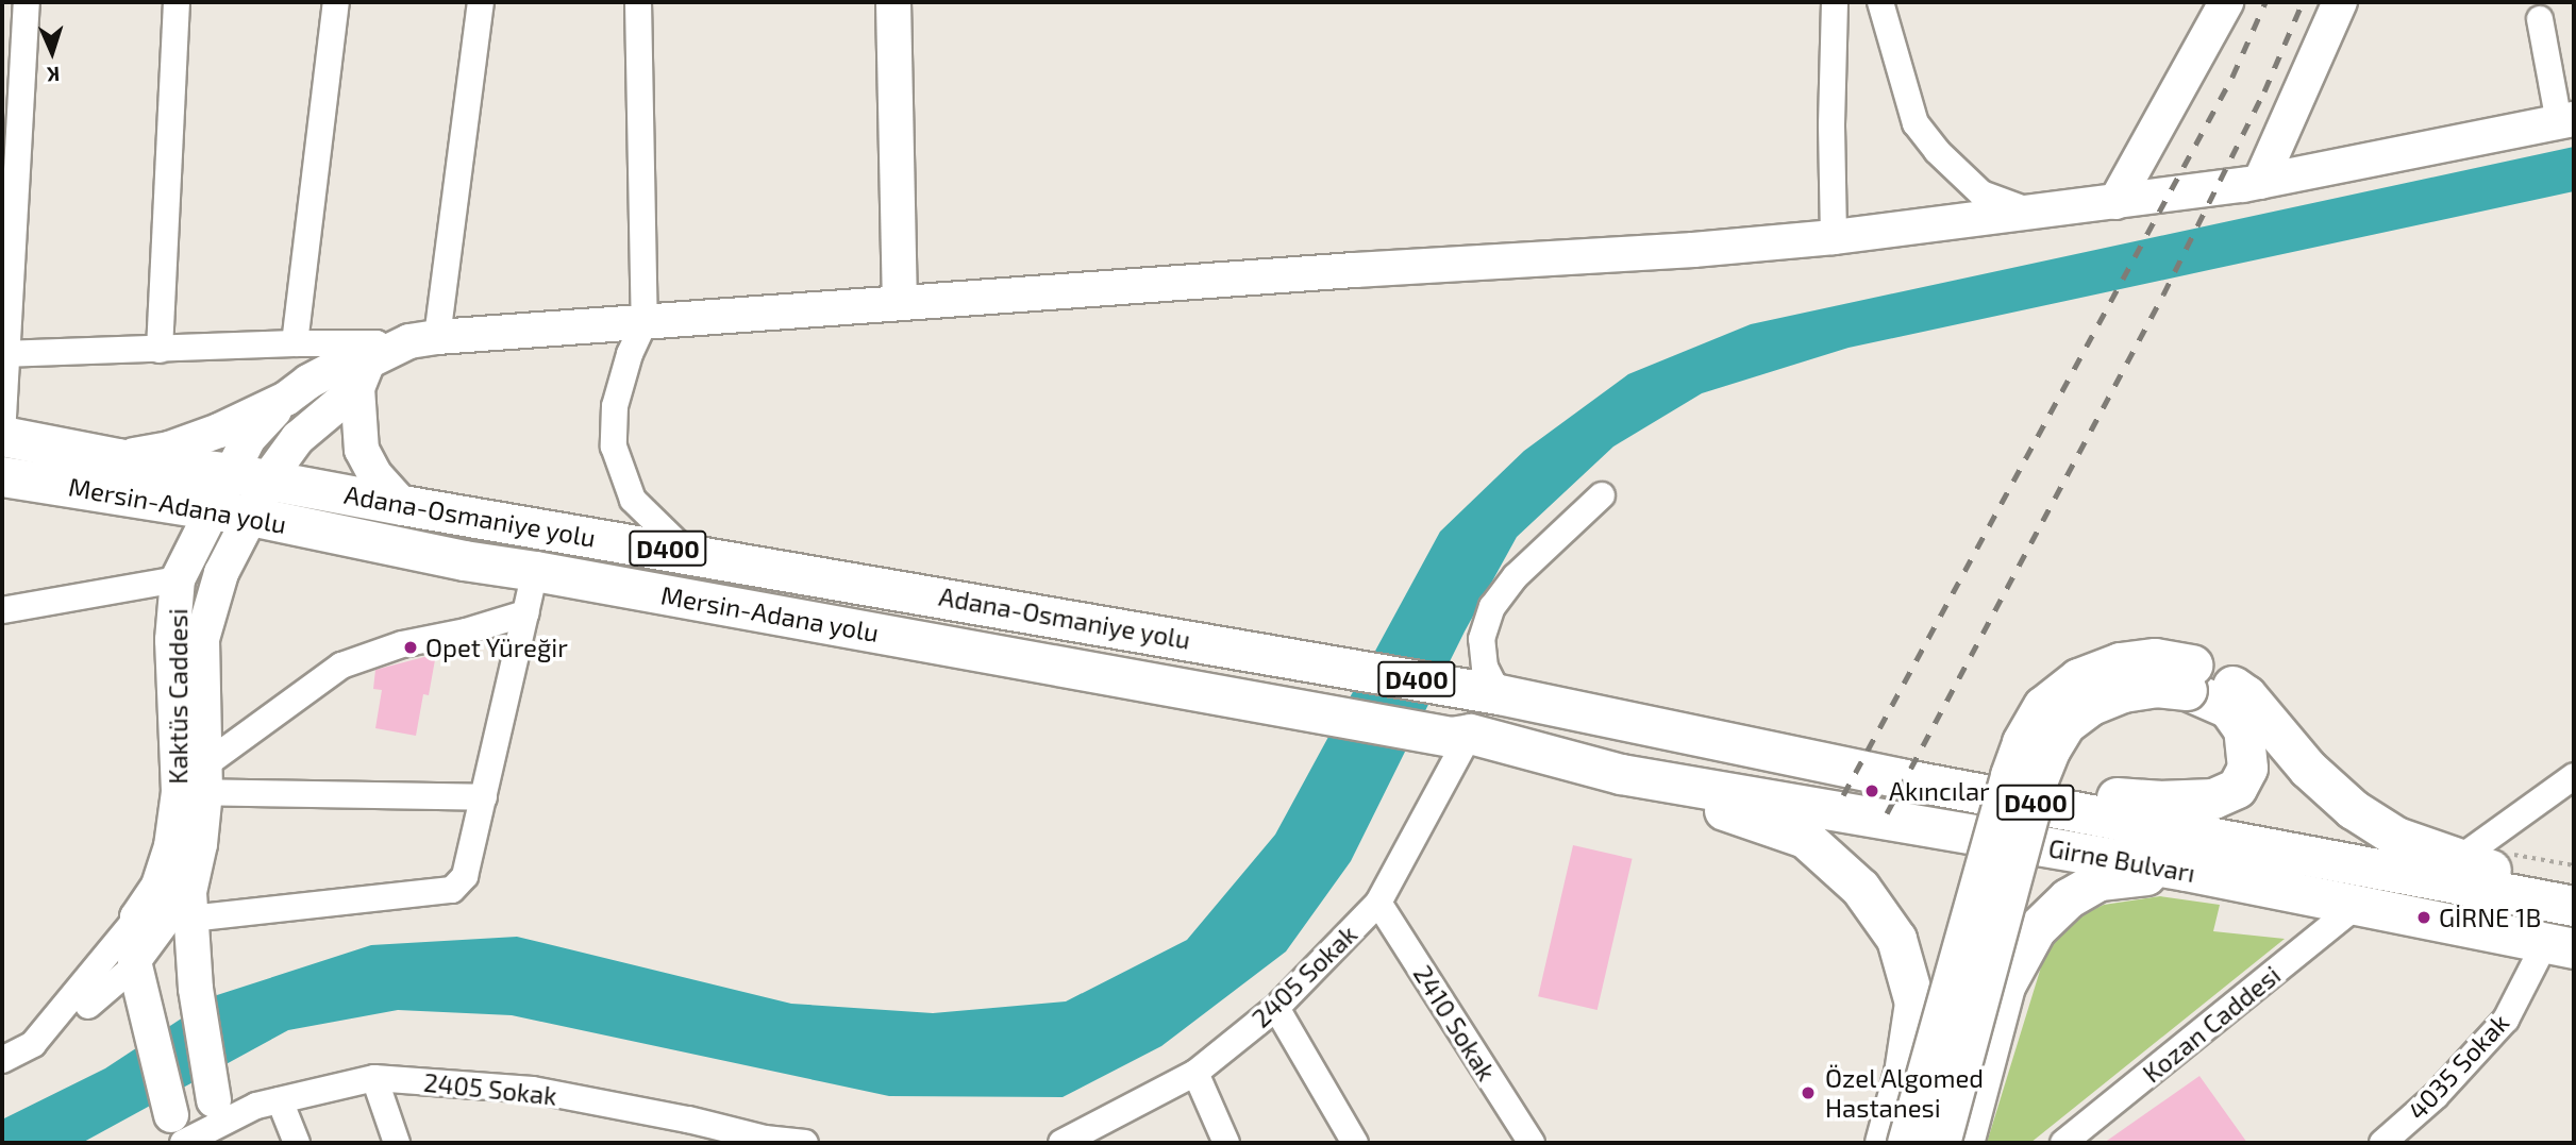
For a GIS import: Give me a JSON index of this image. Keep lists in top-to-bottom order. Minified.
{"streets":{"highway":["Mersin-Adana yolu","Adana-Osmaniye yolu","D400","Girne Bulvarı"],"main road":["Kaktüs Caddesi"],"street":["2405 Sokak","2410 Sokak","Kozan Caddesi","4035 Sokak"]},"crossings":[["Mersin-Adana yolu","Kaktüs Caddesi"],["Mersin-Adana yolu","Girne Bulvarı"],["Mersin-Adana yolu","2405 Sokak"],["Adana-Osmaniye yolu","Kaktüs Caddesi"],["Adana-Osmaniye yolu","Girne Bulvarı"],["Girne Bulvarı","2405 Sokak"],["Girne Bulvarı","Kozan Caddesi"],["Girne Bulvarı","4035 Sokak"],["2405 Sokak","2410 Sokak"]],"places":["Opet Yüreğir","Akıncılar","GİRNE 1B","Özel Algomed Hastanesi"],"north":"bottom"}
